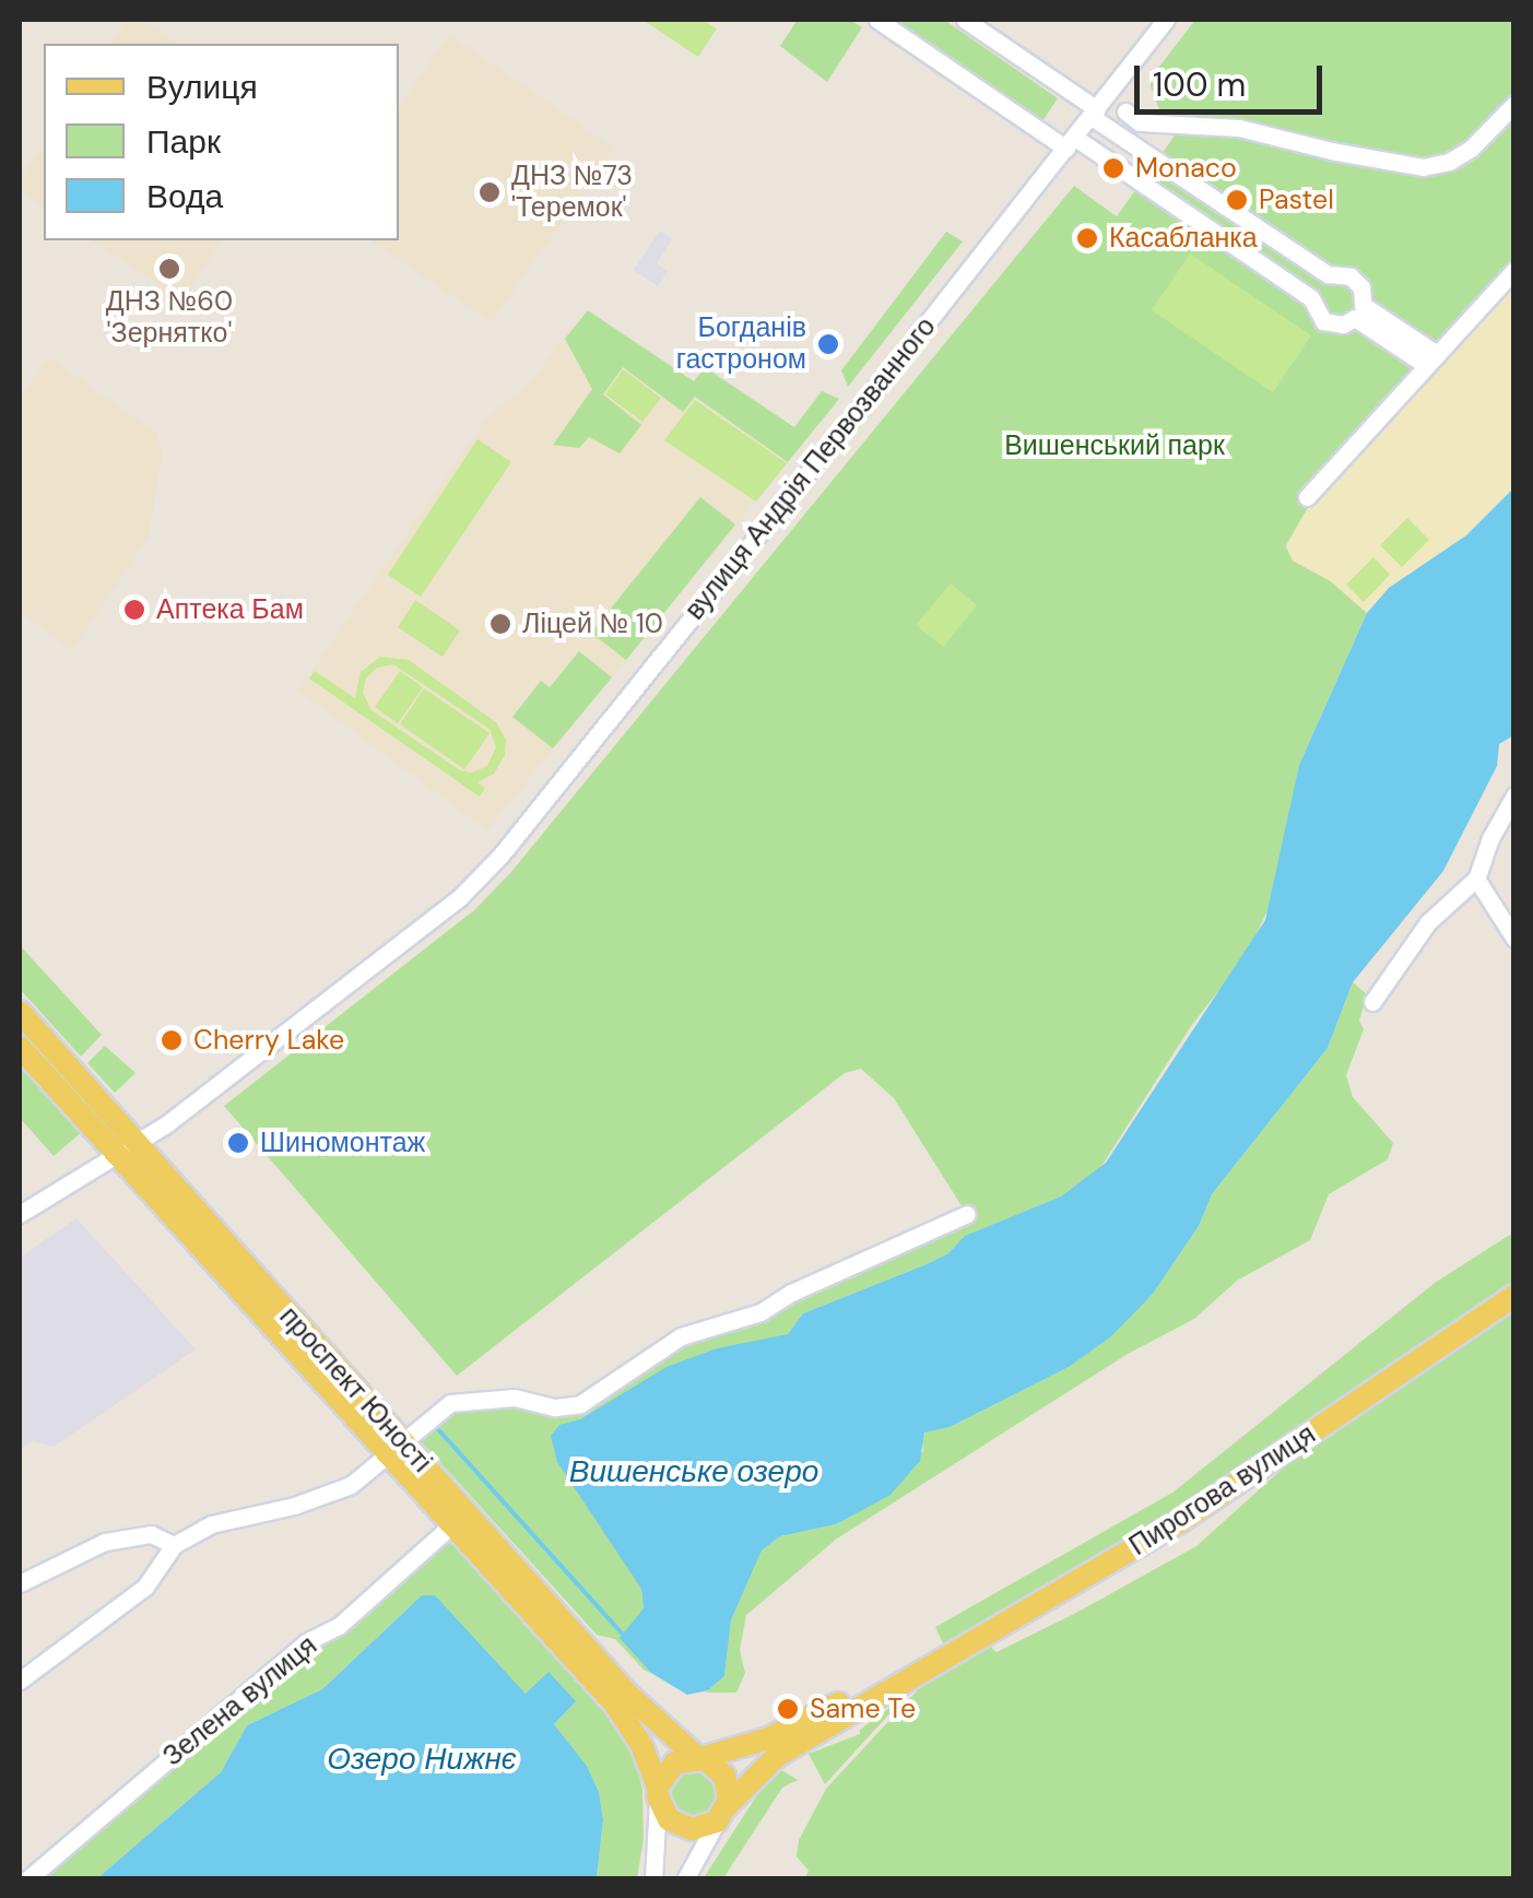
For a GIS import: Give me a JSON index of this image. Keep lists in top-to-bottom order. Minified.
{"streets":{"main road":["проспект Юності","Пирогова вулиця"],"street":["вулиця Андрія Первозванного","Зелена вулиця"]},"crossings":[["вулиця Андрія Первозванного","проспект Юності"],["проспект Юності","Пирогова вулиця"],["проспект Юності","Зелена вулиця"]],"water":["Вишенське озеро","Озеро Нижнє"],"parks":["Вишенський парк"],"places":["Monaco","ДНЗ №73 'Теремок'","Pastel","Касабланка","ДНЗ №60 'Зернятко'","Богданів гастроном","Аптека Бам","Ліцей № 10","Cherry Lake","Шиномонтаж","Same Te"],"legend":["Вулиця","Парк","Вода"],"scale_bar":"100 m"}
